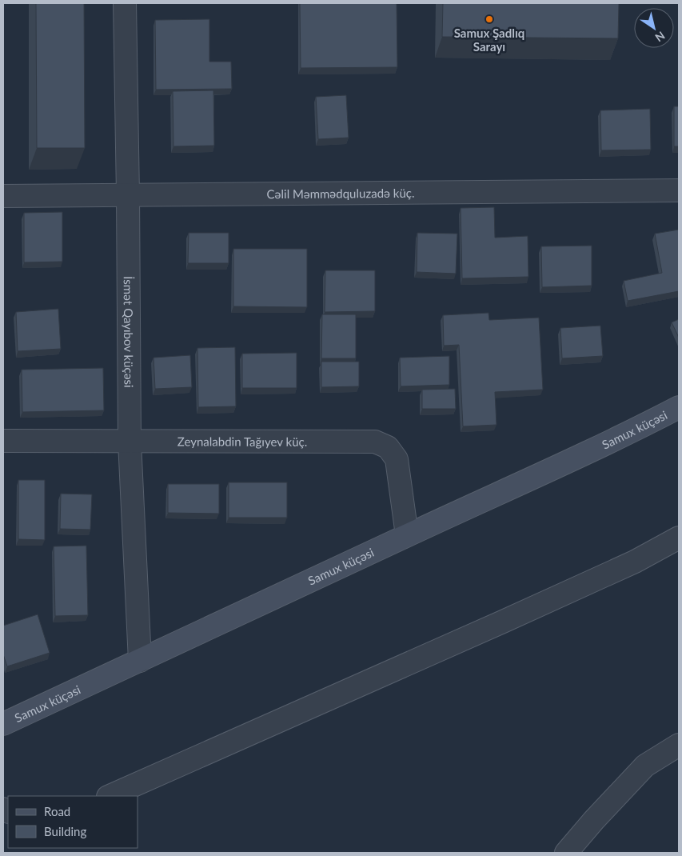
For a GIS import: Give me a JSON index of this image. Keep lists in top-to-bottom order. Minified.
{"streets":{"main road":["Samux küçəsi"],"street":["Cəlil Məmmədquluzadə küç.","İsmət Qayıbov küçəsi","Zeynalabdin Tağıyev küç."]},"crossings":[["Cəlil Məmmədquluzadə küç.","İsmət Qayıbov küçəsi"],["İsmət Qayıbov küçəsi","Samux küçəsi"],["İsmət Qayıbov küçəsi","Zeynalabdin Tağıyev küç."],["Samux küçəsi","Zeynalabdin Tağıyev küç."]],"places":["Samux Şadlıq Sarayı"],"legend":["Road","Building"],"north":"bottom right"}
